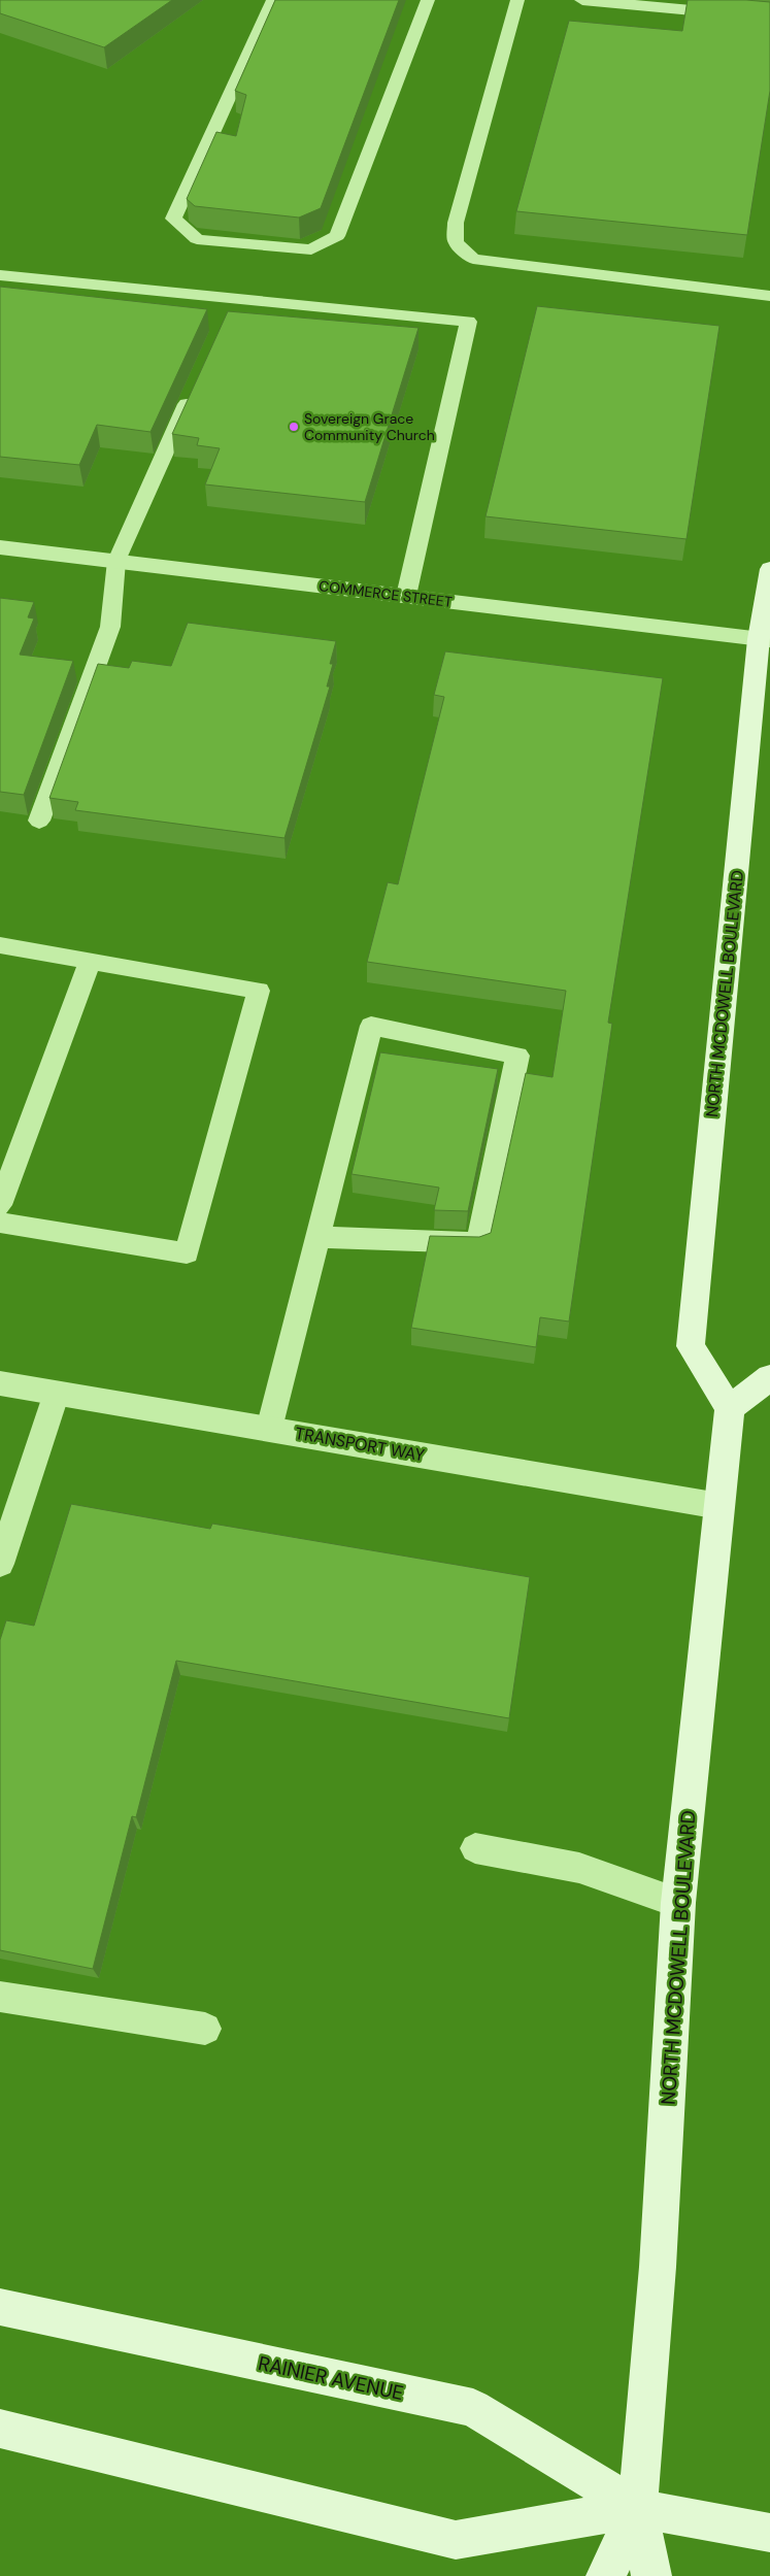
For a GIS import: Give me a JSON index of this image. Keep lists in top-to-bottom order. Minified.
{"streets":{"main road":["NORTH MCDOWELL BOULEVARD","RAINIER AVENUE"],"street":["COMMERCE STREET","TRANSPORT WAY"]},"crossings":[["COMMERCE STREET","NORTH MCDOWELL BOULEVARD"],["NORTH MCDOWELL BOULEVARD","TRANSPORT WAY"],["NORTH MCDOWELL BOULEVARD","RAINIER AVENUE"]],"places":["Sovereign Grace Community Church"]}
